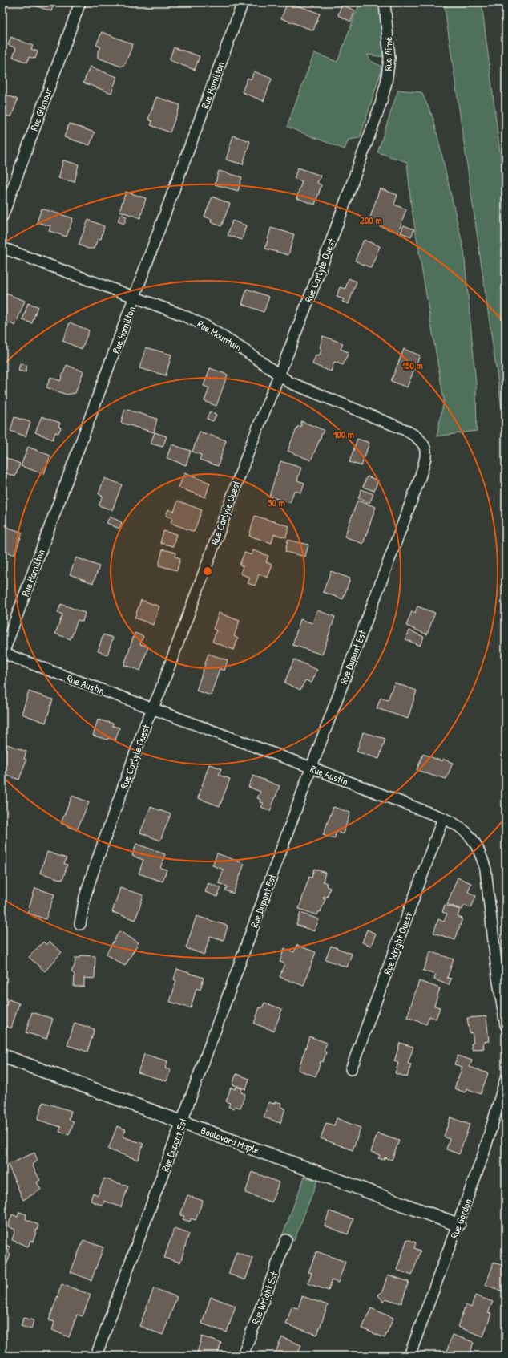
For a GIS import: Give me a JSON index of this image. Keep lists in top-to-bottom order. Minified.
{"streets":{"street":["Rue Aimé","Rue Hamilton","Rue Gilmour","Rue Carlyle Ouest","Rue Mountain","Rue Dupont Est","Rue Austin","Rue Wright Ouest","Boulevard Maple","Rue Gordon","Rue Wright Est"]},"crossings":[["Rue Aimé","Rue Carlyle Ouest"],["Rue Hamilton","Rue Mountain"],["Rue Hamilton","Rue Austin"],["Rue Carlyle Ouest","Rue Mountain"],["Rue Carlyle Ouest","Rue Austin"],["Rue Mountain","Rue Dupont Est"],["Rue Dupont Est","Rue Austin"],["Rue Dupont Est","Boulevard Maple"],["Rue Austin","Rue Wright Ouest"],["Boulevard Maple","Rue Gordon"]],"rings":["200 m","150 m","100 m","50 m"]}
